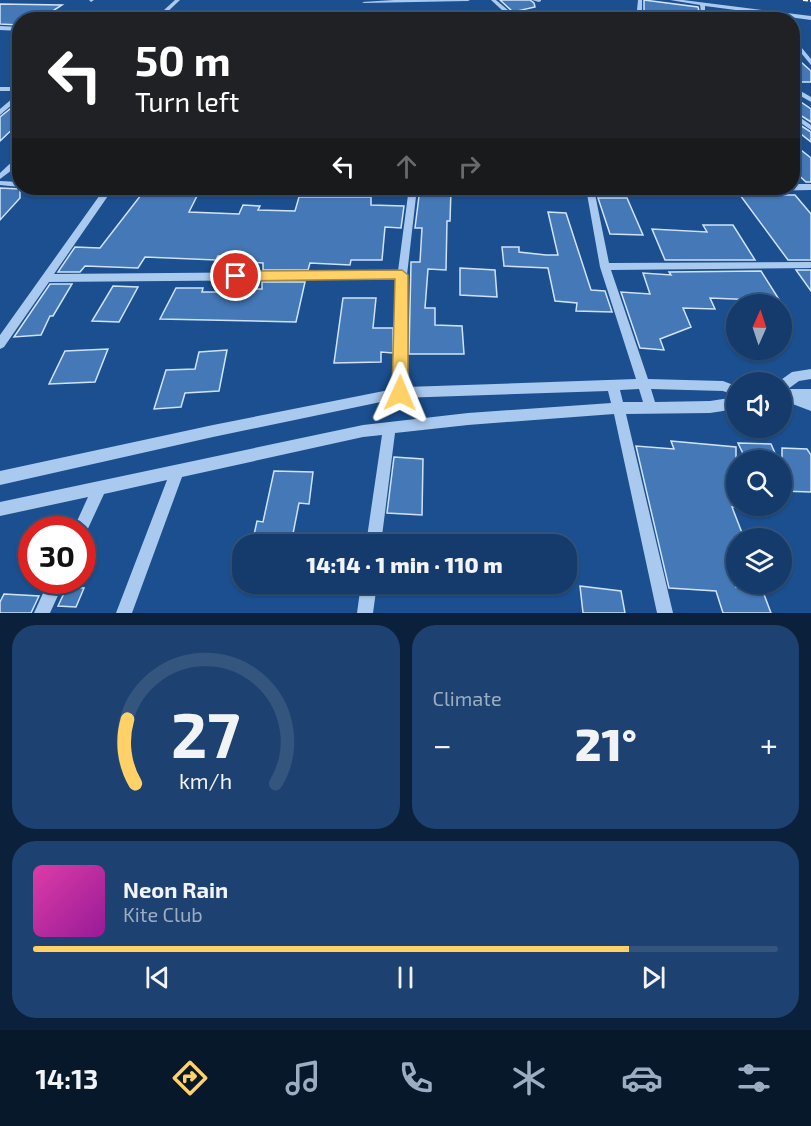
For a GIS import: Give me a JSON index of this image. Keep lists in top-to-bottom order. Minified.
{"north":"top","page":{"turn":["50 m","Turn left"],"limit":"30","trip":"14:14 · 1 min · 110 m","tile":"Climate","heat":["−","21°","+"],"song":["Neon Rain","Kite Club"],"tabs":"14:13","gauge":["27","km/h"]}}
